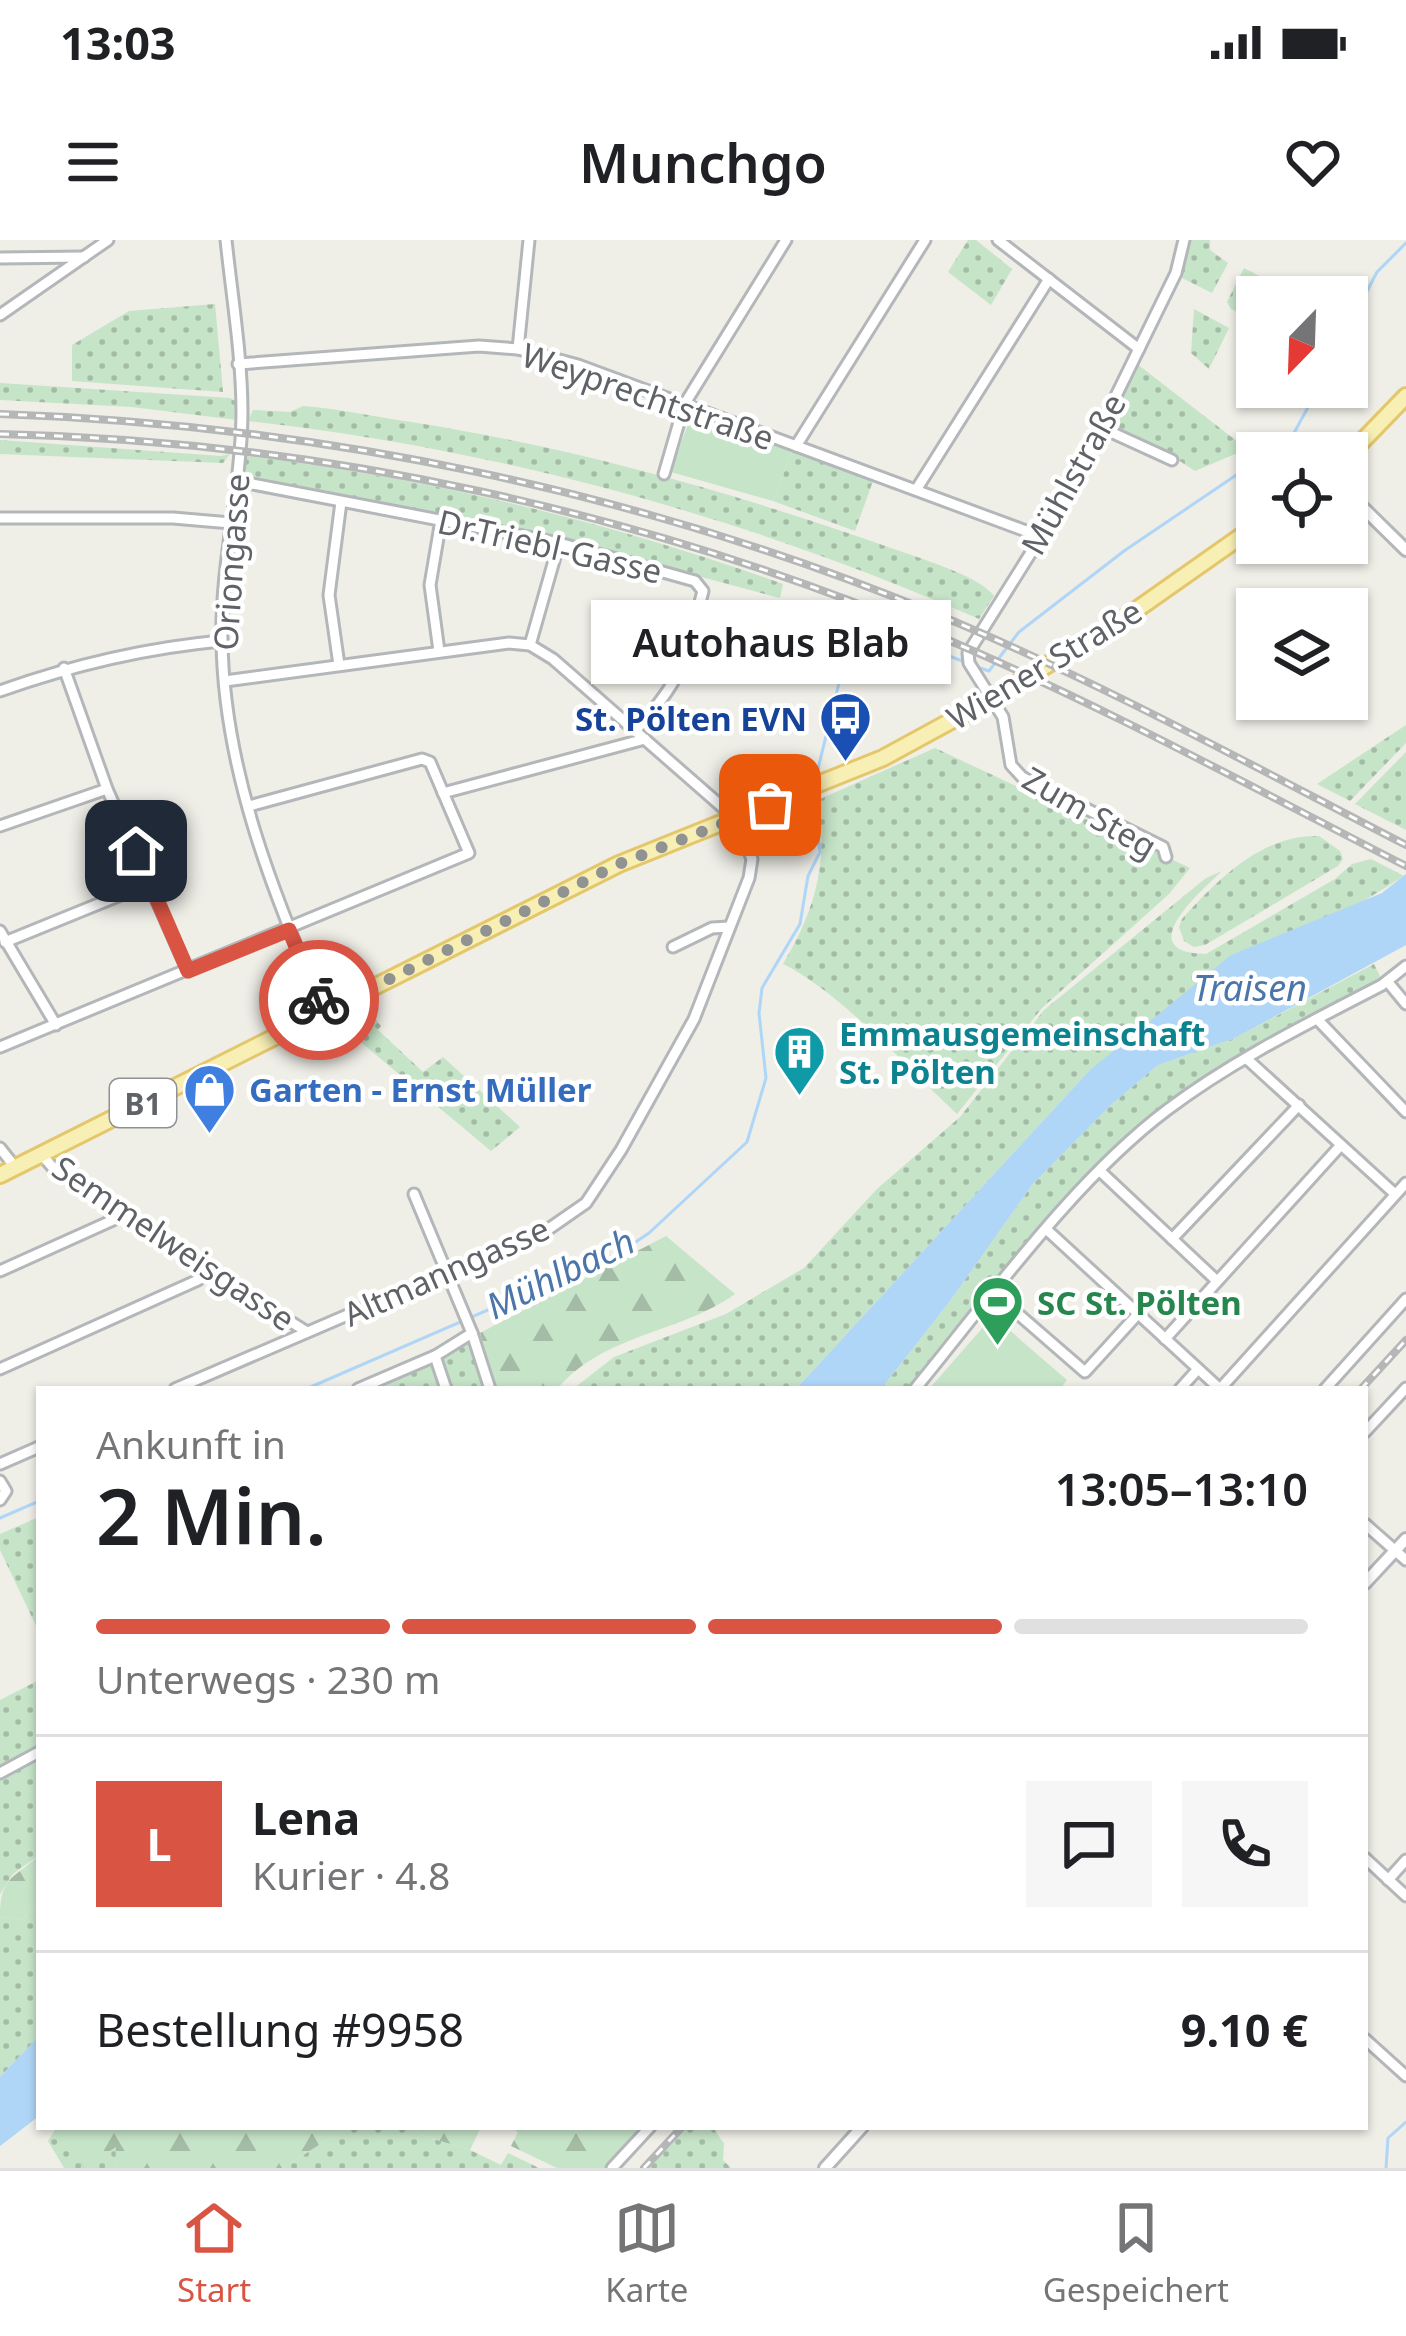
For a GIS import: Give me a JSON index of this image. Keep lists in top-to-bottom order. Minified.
{"streets":{"main road":["Wiener Straße","B1"],"street":["Weyprechtstraße","Mühlstraße","Dr.Triebl-Gasse","Oriongasse","Zum Steg","Semmelweisgasse","Altmanngasse"]},"crossings":[["Weyprechtstraße","Mühlstraße"],["Weyprechtstraße","Oriongasse"],["Mühlstraße","Wiener Straße"],["Mühlstraße","Zum Steg"],["Dr.Triebl-Gasse","Oriongasse"],["Oriongasse","B1"],["Wiener Straße","Zum Steg"],["Wiener Straße","B1"],["Wiener Straße","Altmanngasse"],["B1","Semmelweisgasse"],["B1","Altmanngasse"],["Semmelweisgasse","Altmanngasse"]],"water":["Traisen","Mühlbach"],"places":{"bus stop":["St. Pölten EVN"],"other":["Autohaus Blab"],"building":["Emmausgemeinschaft St. Pölten"],"shop":["Garten - Ernst Müller"],"sports":["SC St. Pölten"]},"north":"bottom left","page":{"status":"13:03","header":"Munchgo","bubble":"Autohaus Blab","heading":["2 Min.","Ankunft in","13:05–13:10"],"panel":["Lena","Kurier · 4.8","Bestellung #9958","9.10 €"],"bar":"Unterwegs · 230 m","round":"L","tabs":["Start","Karte","Gespeichert"]}}
